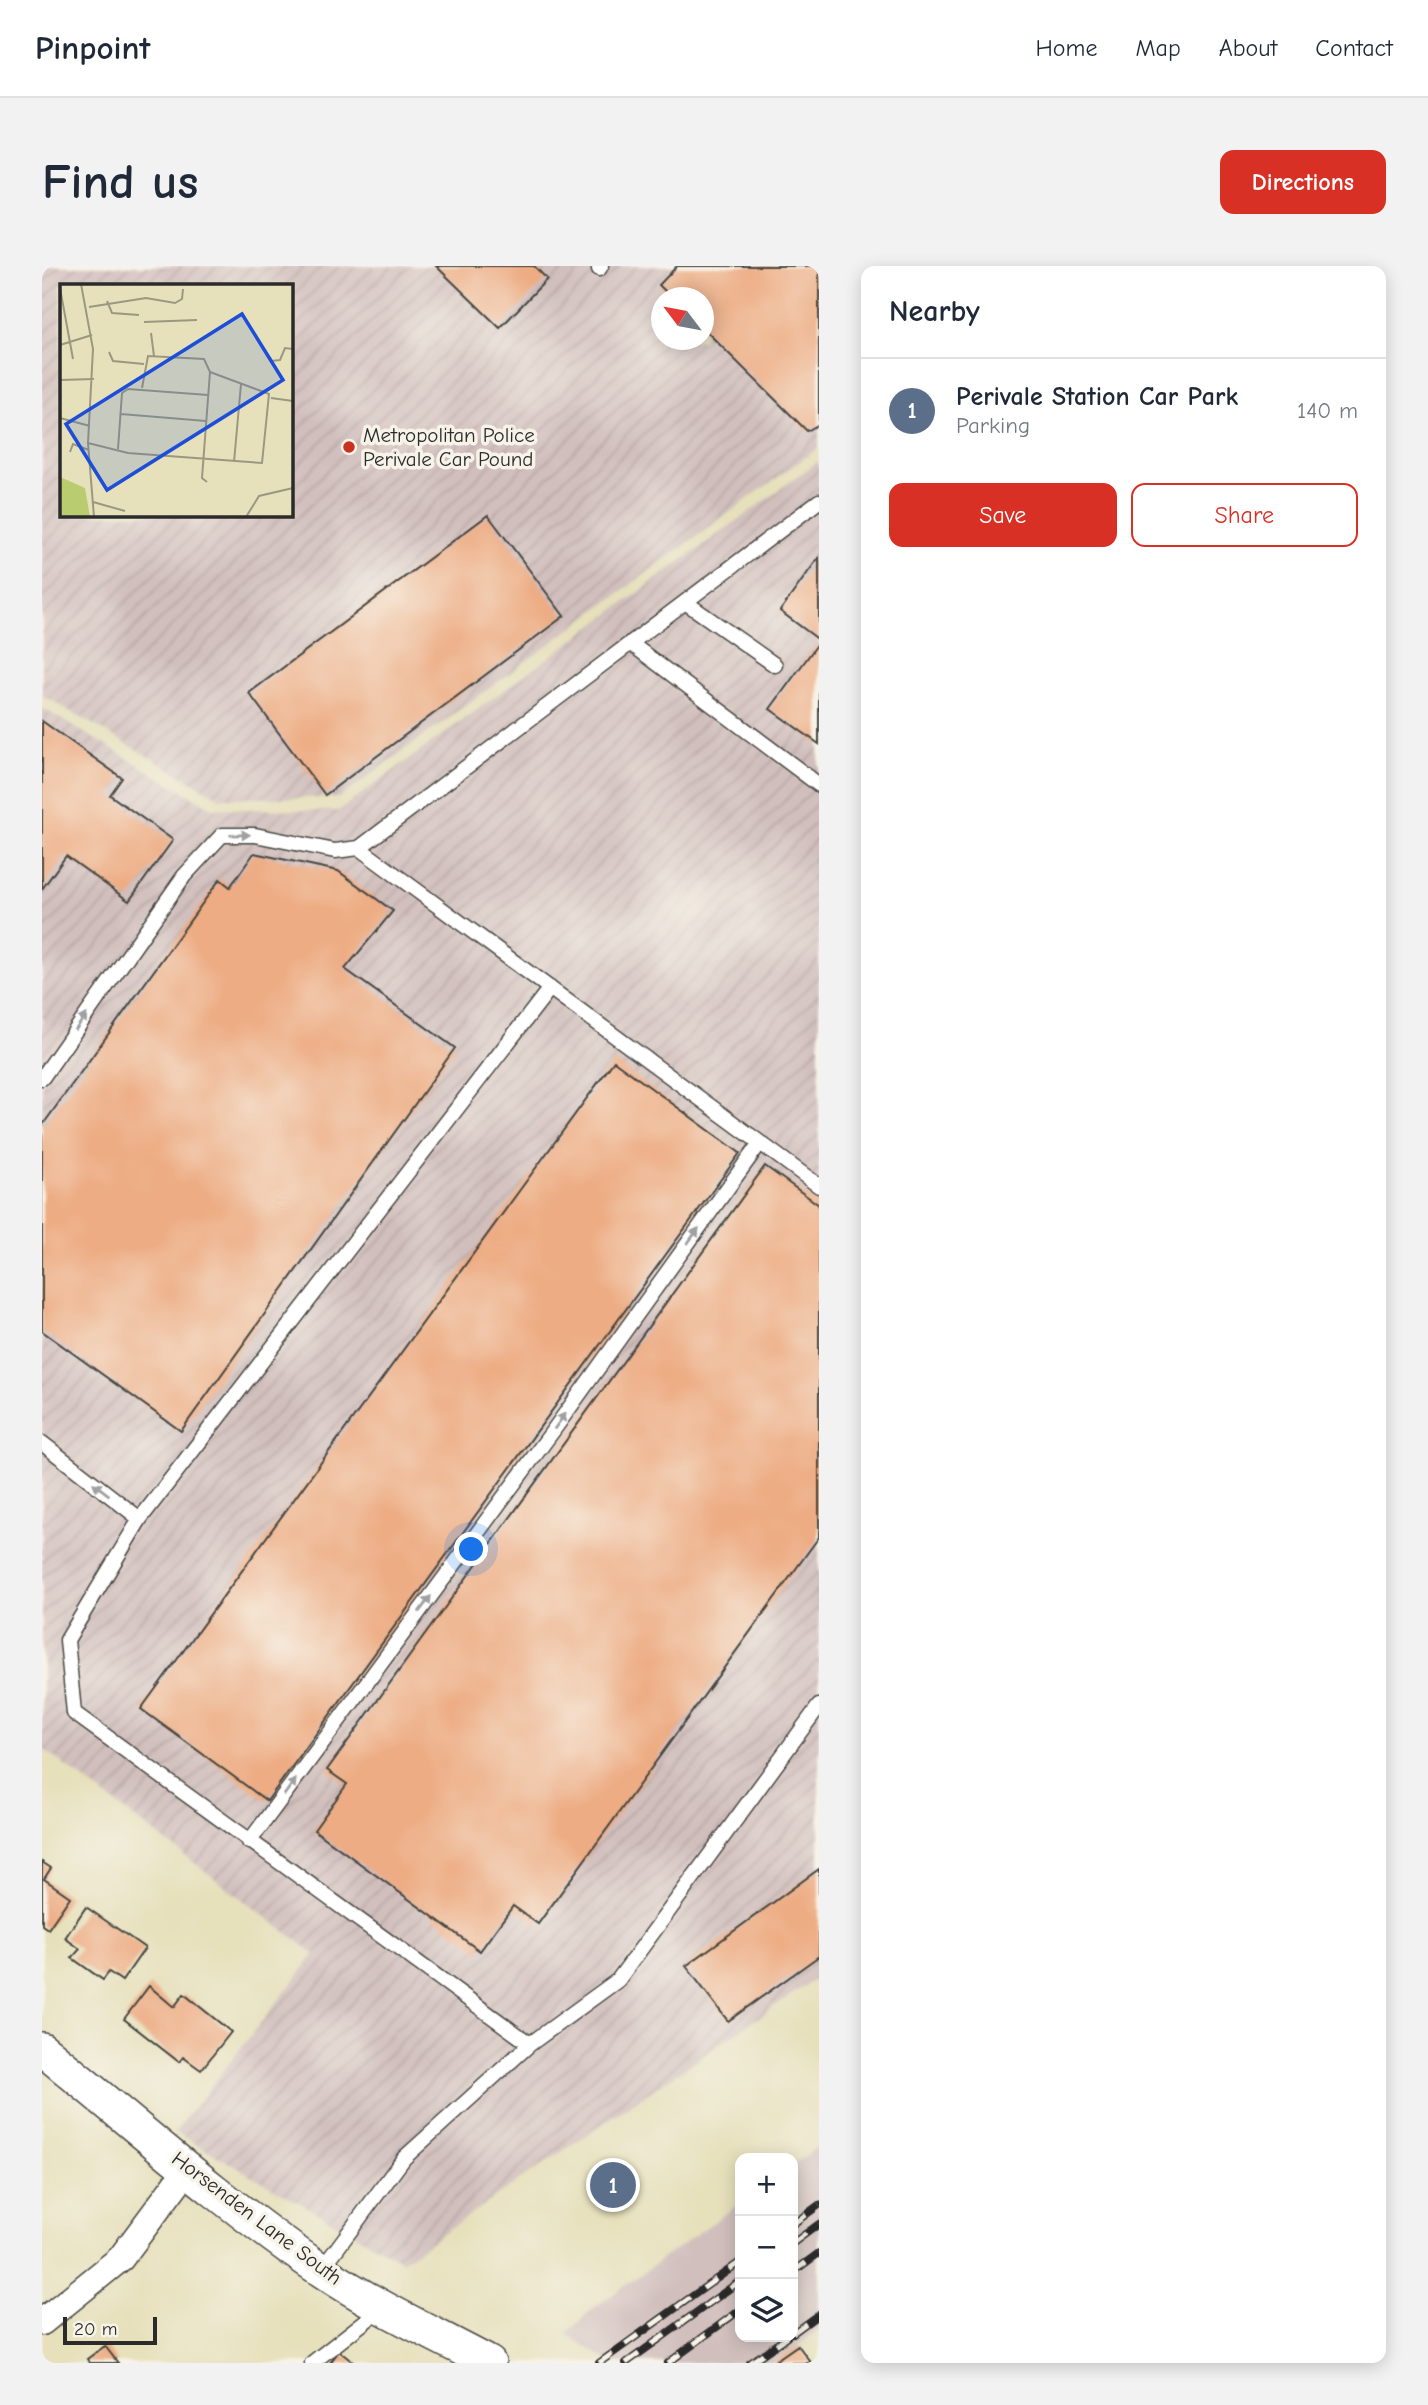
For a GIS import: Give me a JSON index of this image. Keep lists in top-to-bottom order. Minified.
{"streets":{"street":["Horsenden Lane South"]},"places":["Metropolitan Police Perivale Car Pound"],"scale_bar":"20 m","north":"top left","page":{"header":"Pinpoint","nav":["Home","Map","About","Contact"],"buttons":["Directions",["Save","Share"]],"title":"Find us","heading":"Nearby","list":[{"mark":"1","name":"Perivale Station Car Park","note":"Parking","value":"140 m"}],"map_buttons":["+","−"],"pins":"1","scale":"20 m"}}
